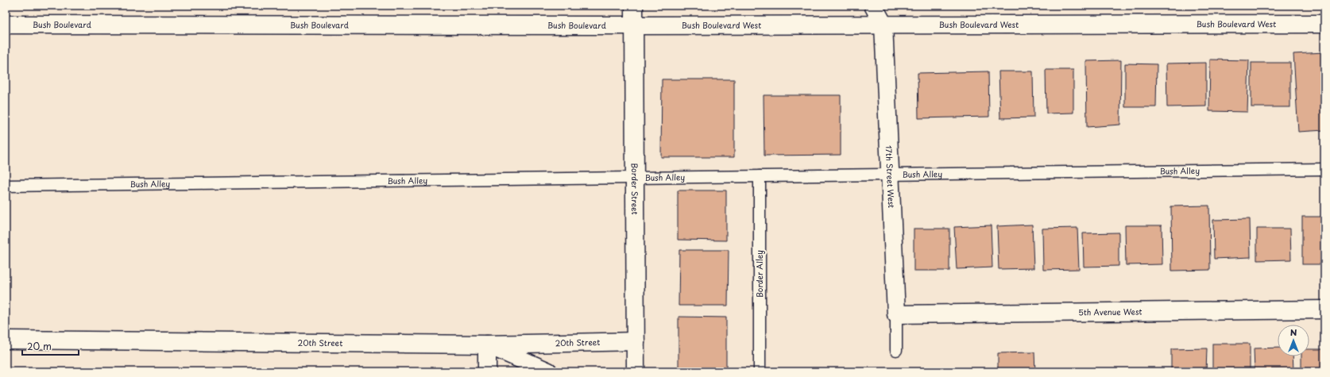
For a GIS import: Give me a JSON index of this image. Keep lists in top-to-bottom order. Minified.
{"streets":{"street":["Bush Boulevard West","Bush Boulevard","17th Street West","Border Street","5th Avenue West","20th Street"],"lane":["Bush Alley","Border Alley"]},"crossings":[["Bush Boulevard West","Bush Boulevard"],["Bush Boulevard West","17th Street West"],["Bush Boulevard West","Border Street"],["Bush Boulevard","Border Street"],["Bush Alley","17th Street West"],["Bush Alley","Border Street"],["Bush Alley","Border Alley"],["17th Street West","5th Avenue West"],["Border Street","20th Street"]],"scale_bar":"20 m","north":"top"}
